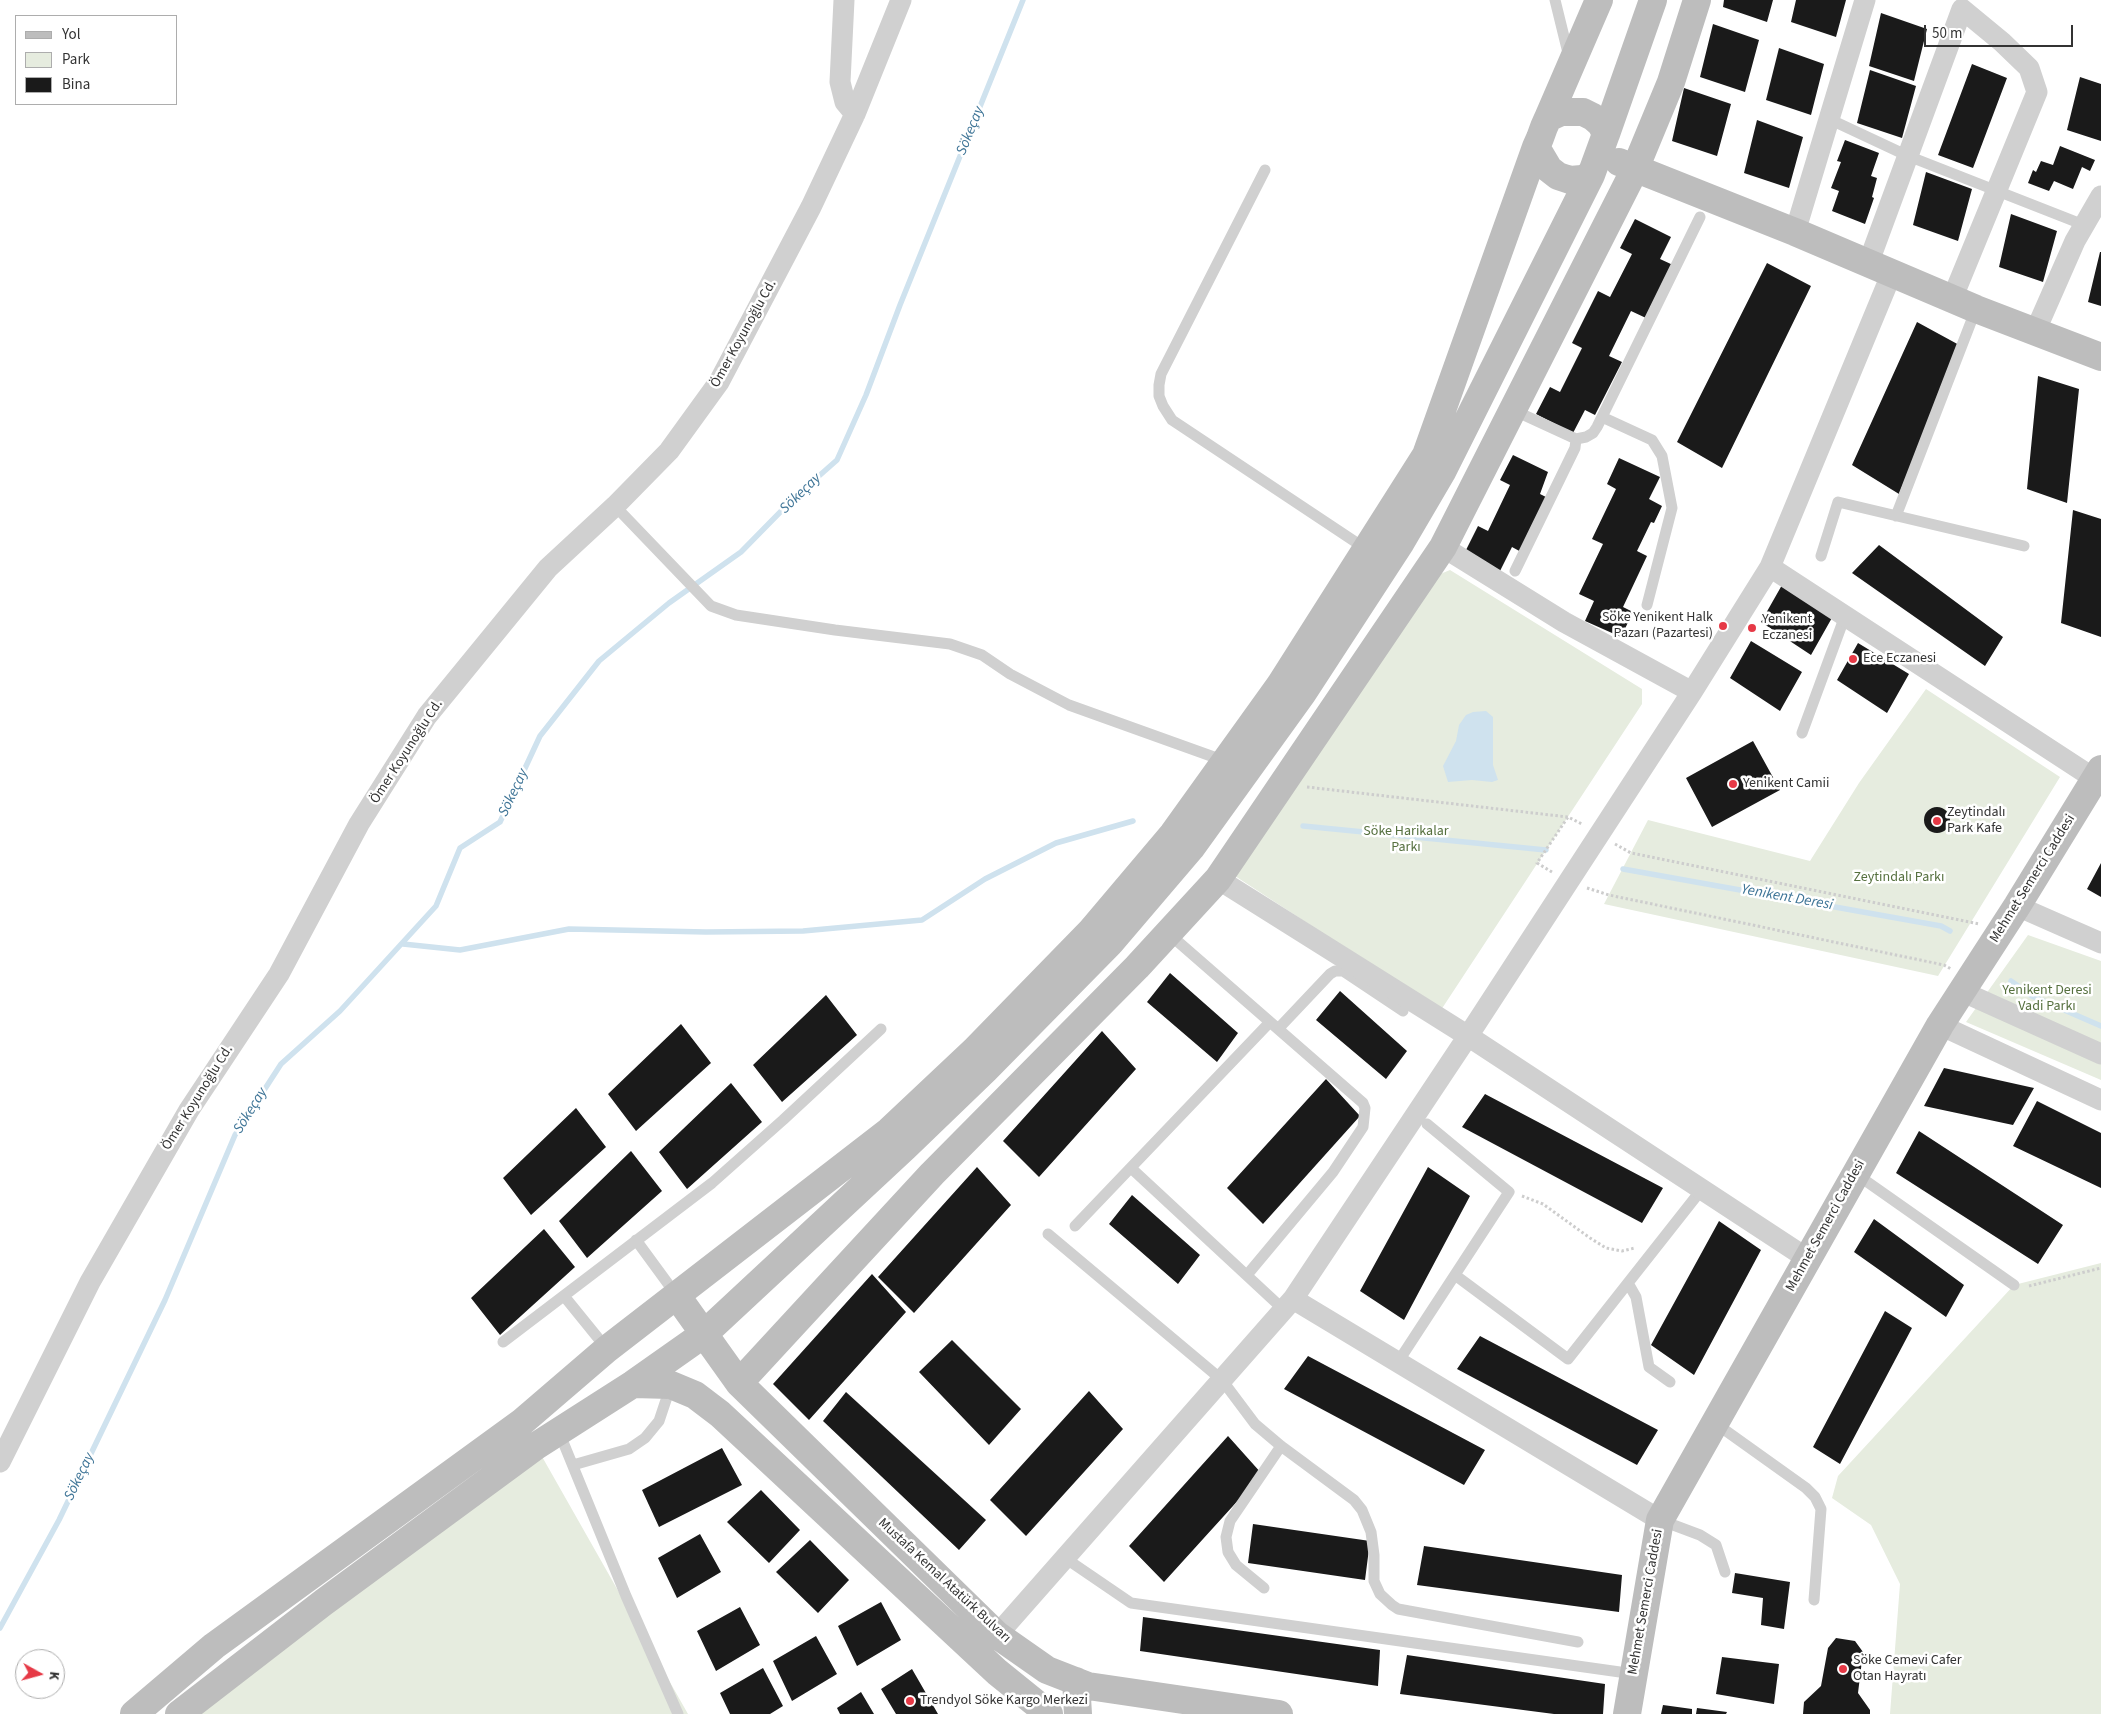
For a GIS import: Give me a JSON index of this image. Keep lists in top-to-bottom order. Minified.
{"streets":{"main road":["Mehmet Semerci Caddesi","Mustafa Kemal Atatürk Bulvarı"],"street":["Ömer Koyunoğlu Cd."]},"water":["Sökeçay","Yenikent Deresi"],"parks":["Söke Harikalar Parkı","Zeytindalı Parkı","Yenikent Deresi Vadi Parkı"],"places":["Söke Yenikent Halk Pazarı (Pazartesi)","Yenikent Eczanesi","Ece Eczanesi","Yenikent Camii","Zeytindalı Park Kafe","Söke Cemevi Cafer Otan Hayratı","Trendyol Söke Kargo Merkezi"],"legend":["Yol","Park","Bina"],"scale_bar":"50 m","north":"right"}
